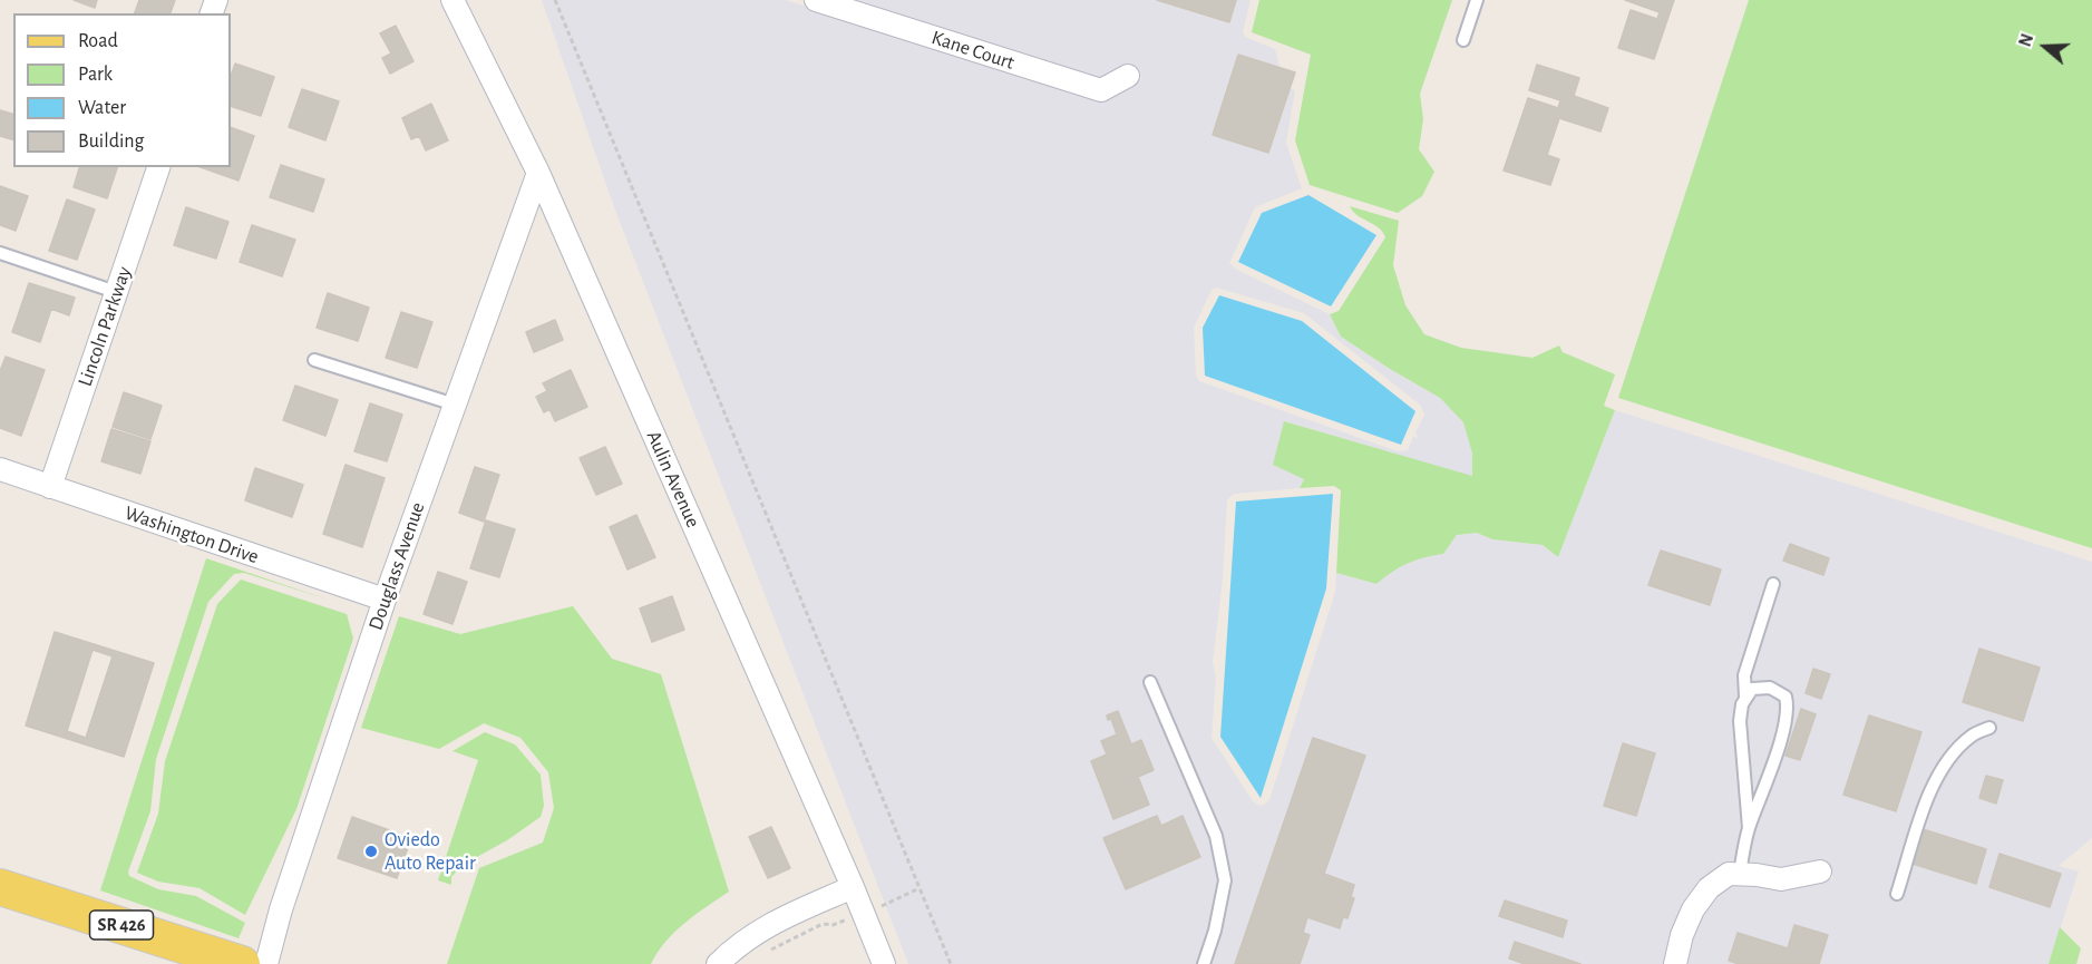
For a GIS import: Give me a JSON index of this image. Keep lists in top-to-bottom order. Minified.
{"streets":{"main road":["SR 426"],"street":["Kane Court","Lincoln Parkway","Aulin Avenue","Washington Drive","Douglass Avenue"]},"crossings":[["Lincoln Parkway","Washington Drive"],["Aulin Avenue","Douglass Avenue"],["Washington Drive","Douglass Avenue"]],"places":["Oviedo Auto Repair"],"legend":["Road","Park","Water","Building"],"north":"left"}
